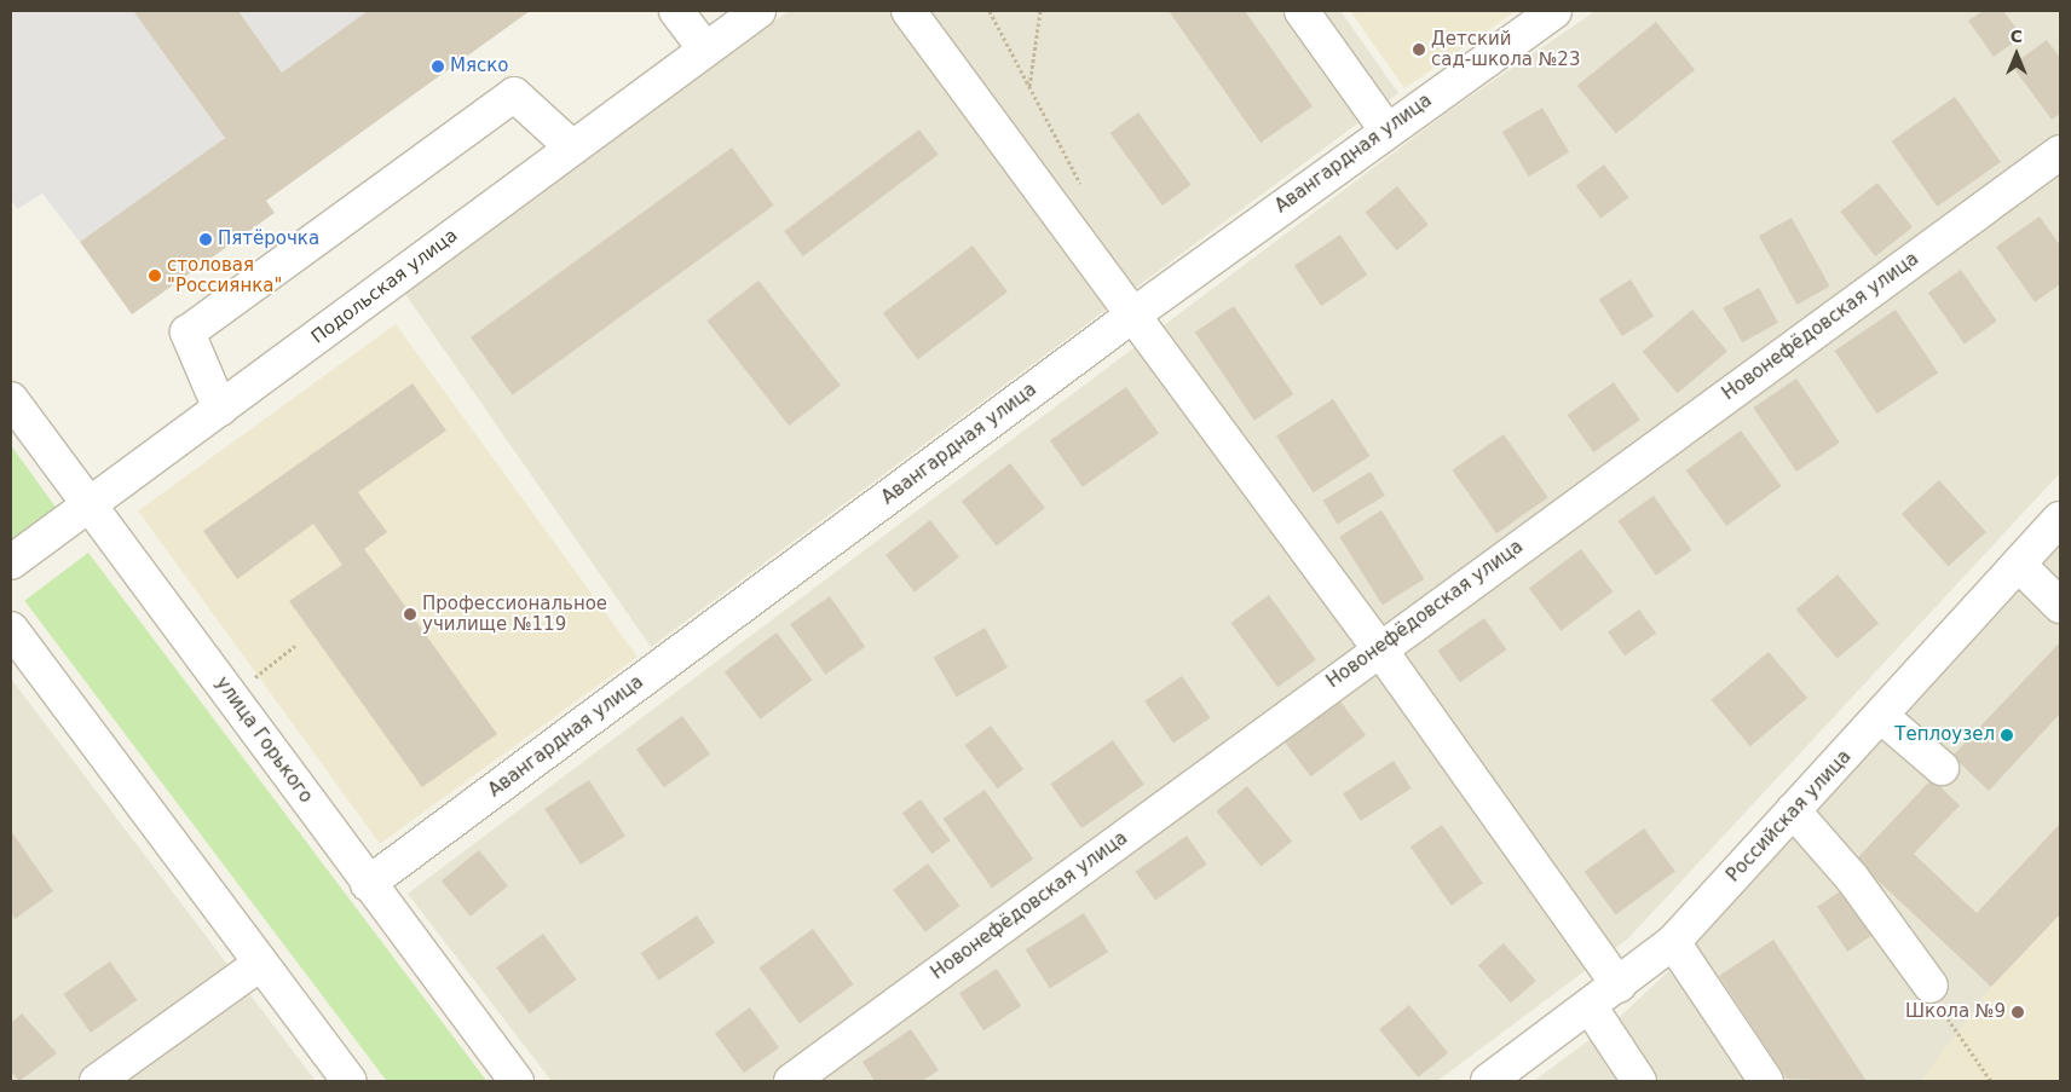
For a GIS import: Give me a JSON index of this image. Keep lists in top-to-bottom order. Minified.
{"streets":{"street":["Авангардная улица","Подольская улица","Новонефёдовская улица","улица Горького","Российская улица"]},"crossings":[["Авангардная улица","улица Горького"],["Подольская улица","улица Горького"]],"places":["Детский сад-школа №23","Мяско","Пятёрочка","столовая \"Россиянка\"","Профессиональное училище №119","Теплоузел","Школа №9"],"north":"top"}
